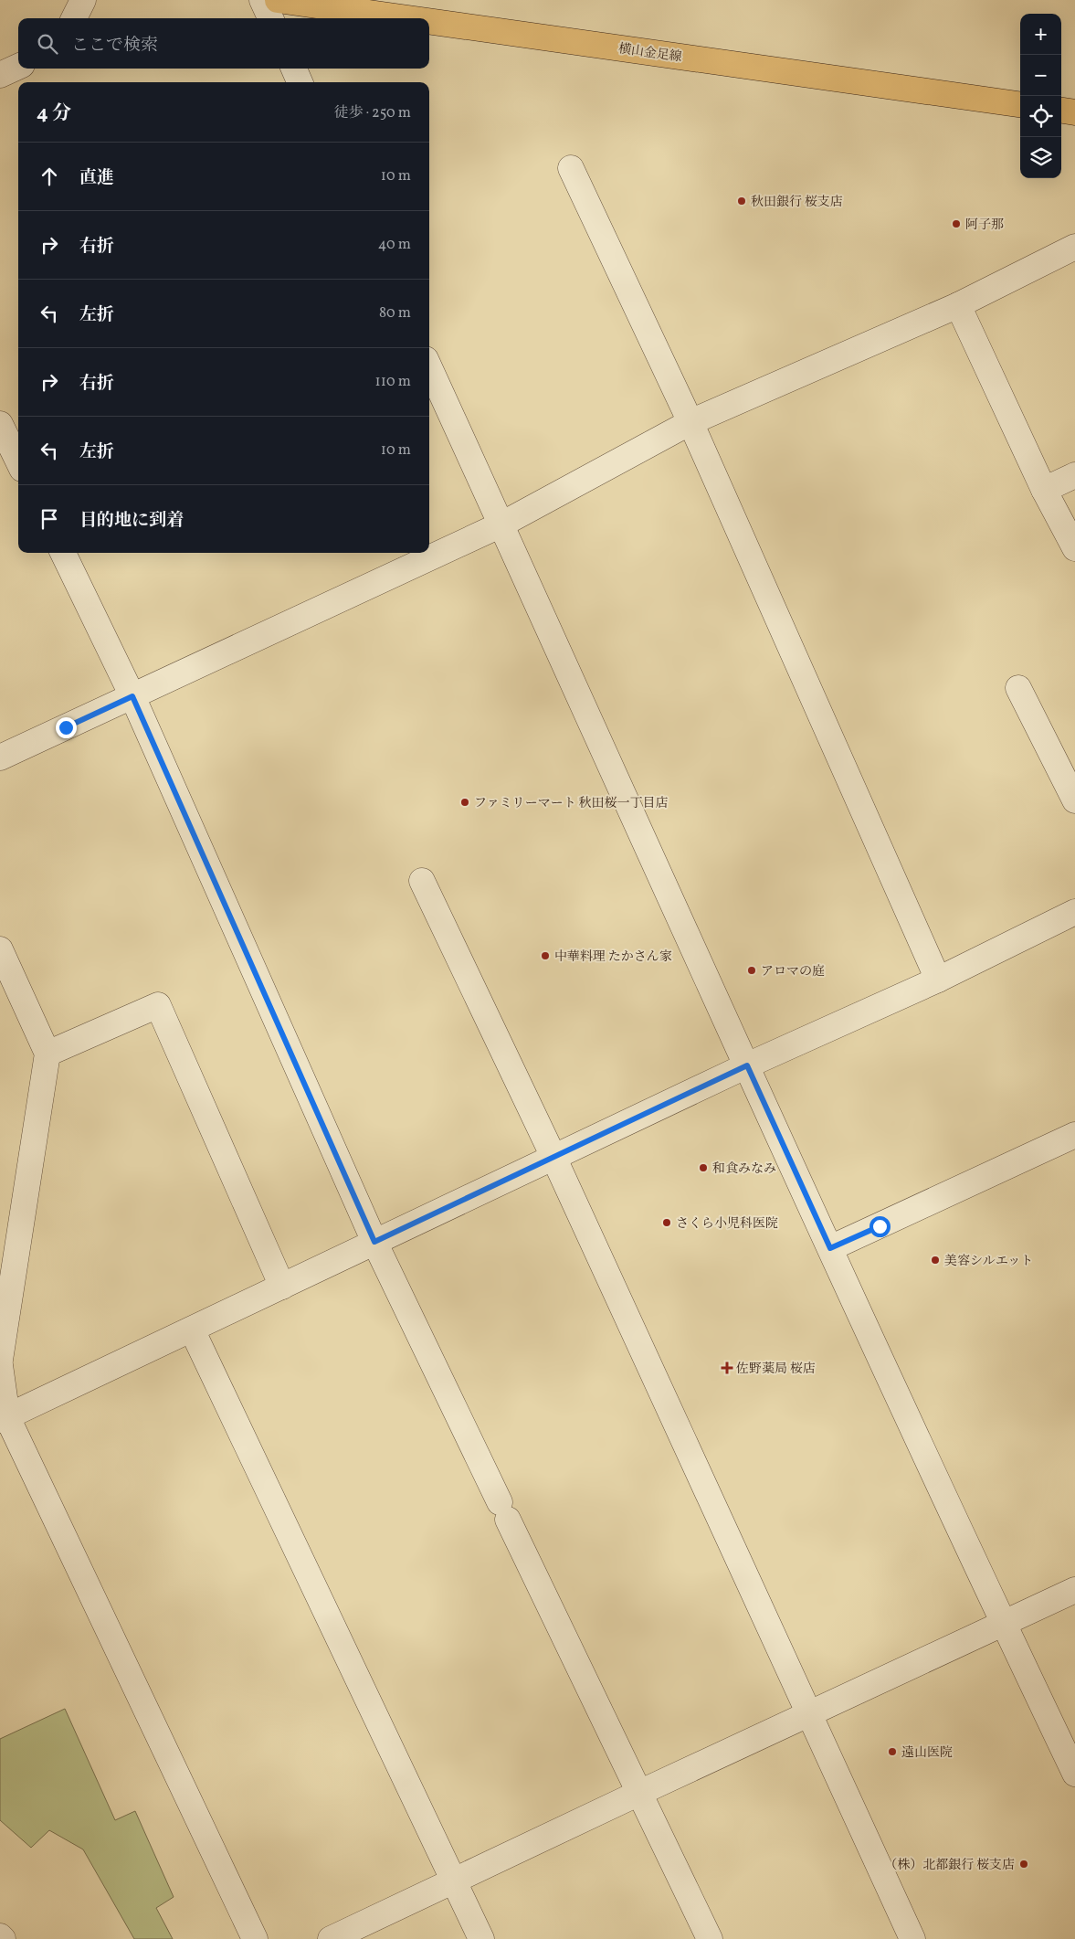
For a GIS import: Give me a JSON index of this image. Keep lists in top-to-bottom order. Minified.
{"streets":{"main road":["横山金足線"]},"places":{"other":["秋田銀行 桜支店","阿子那","ファミリーマート 秋田桜一丁目店","中華料理 たかさん家","アロマの庭","和食みなみ","さくら小児科医院","美容シルエット","遠山医院","（株）北都銀行 桜支店"],"health":["佐野薬局 桜店"]},"page":{"map_buttons":["+","−"],"search":"ここで検索","heading":["4 分","徒歩 · 250 m"],"list":[["直進","10 m"],["右折","40 m"],["左折","80 m"],["右折","110 m"],["左折","10 m"],"目的地に到着"]}}
